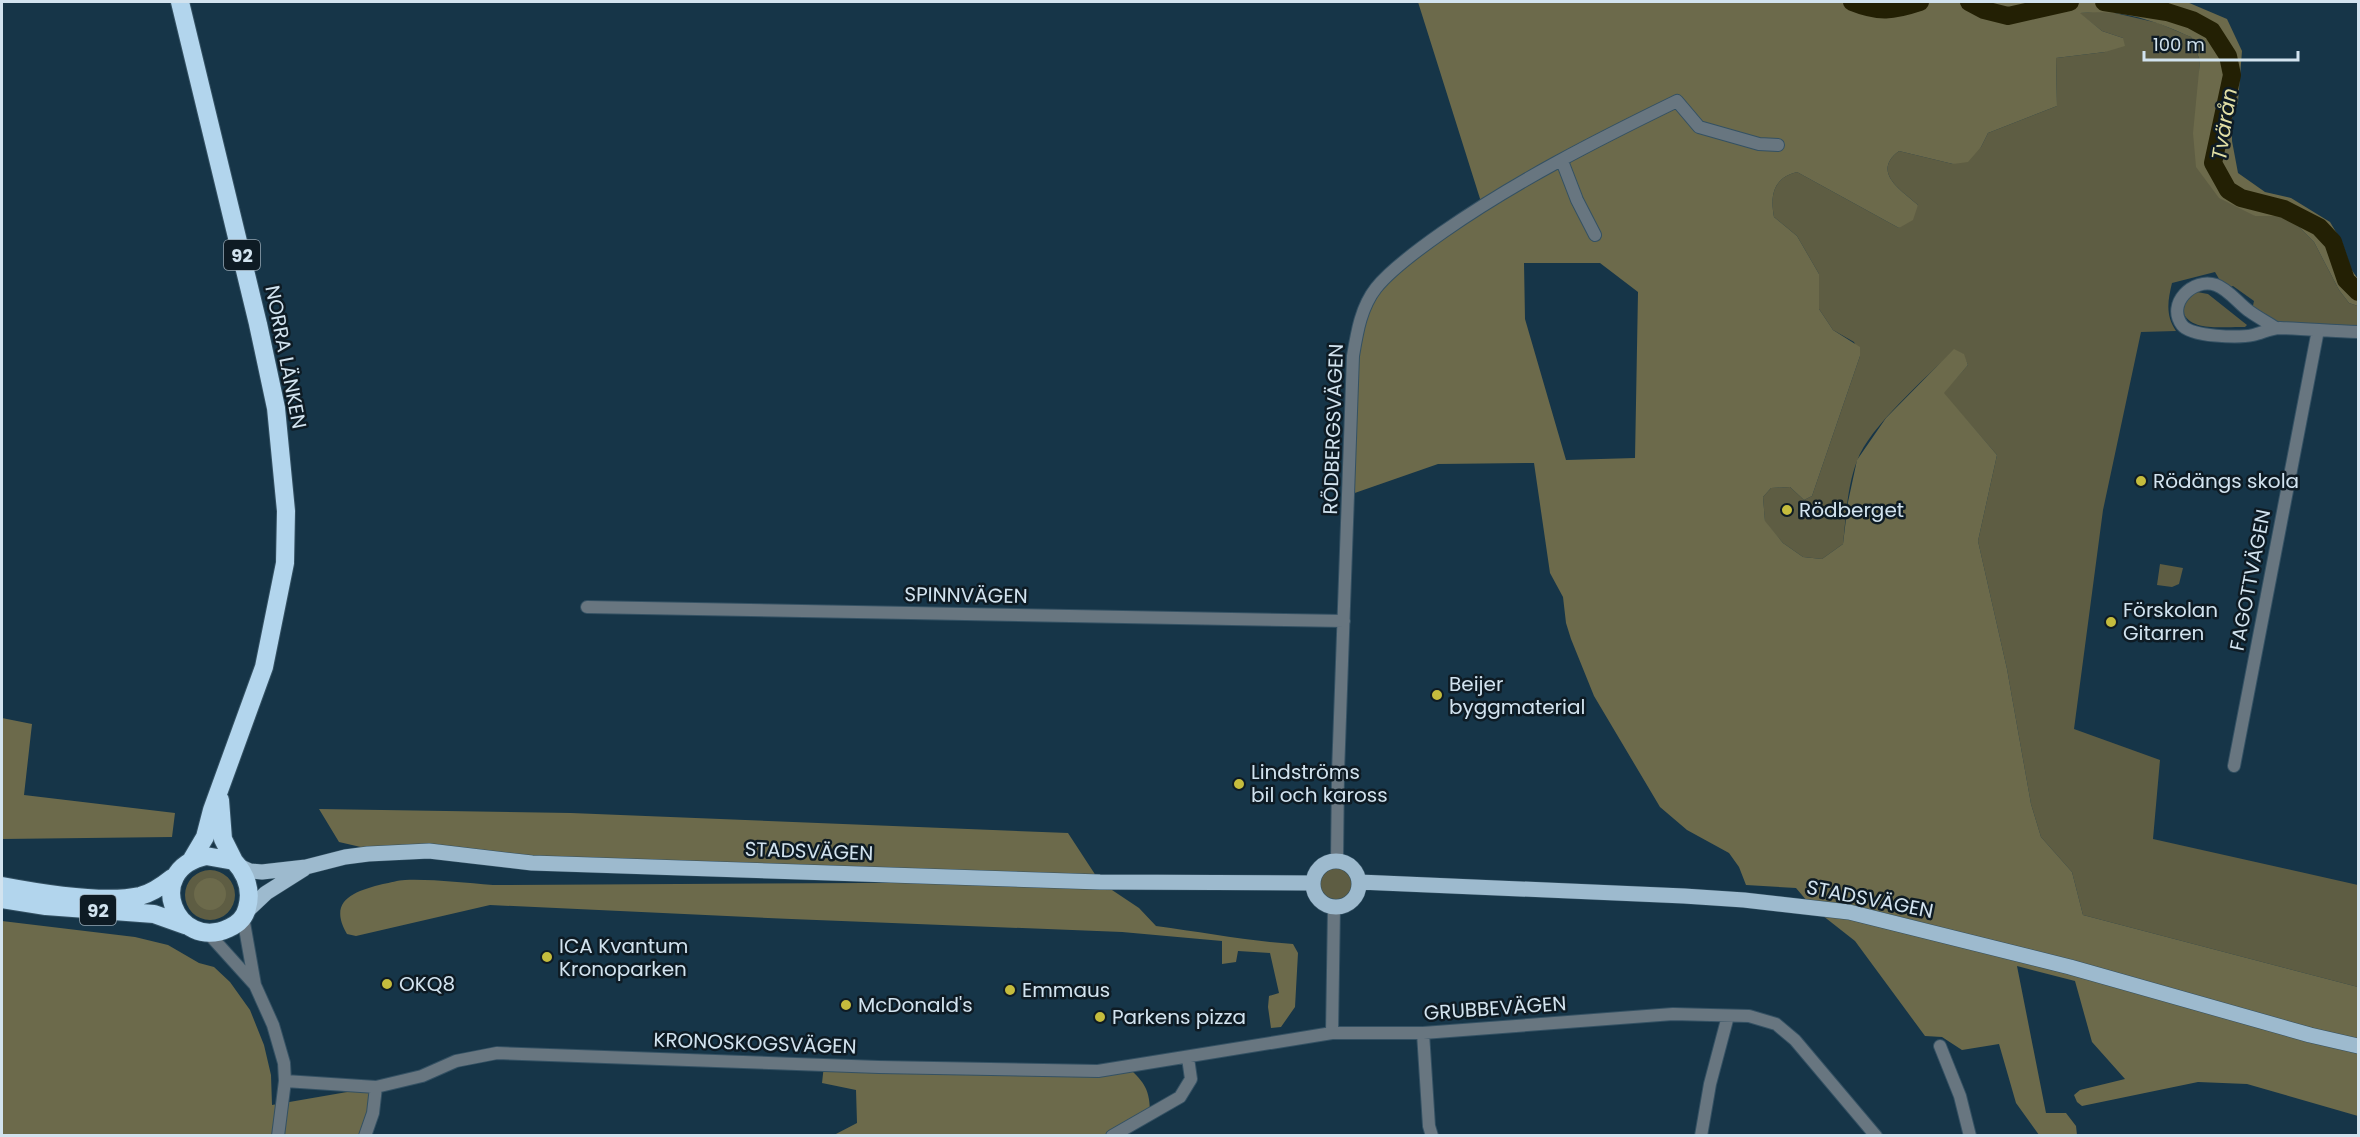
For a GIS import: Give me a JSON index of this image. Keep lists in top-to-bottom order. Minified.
{"streets":{"highway":["92","NORRA LÄNKEN"],"main road":["STADSVÄGEN"],"street":["RÖDBERGSVÄGEN","FAGOTTVÄGEN","SPINNVÄGEN","GRUBBEVÄGEN","KRONOSKOGSVÄGEN"]},"crossings":[["92","NORRA LÄNKEN"],["92","STADSVÄGEN"],["NORRA LÄNKEN","STADSVÄGEN"],["RÖDBERGSVÄGEN","SPINNVÄGEN"],["RÖDBERGSVÄGEN","STADSVÄGEN"],["GRUBBEVÄGEN","KRONOSKOGSVÄGEN"]],"water":["Tvärån"],"places":["Rödängs skola","Rödberget","Förskolan Gitarren","Beijer byggmaterial","Lindströms bil och kaross","ICA Kvantum Kronoparken","OKQ8","Emmaus","McDonald's","Parkens pizza"],"scale_bar":"100 m"}
